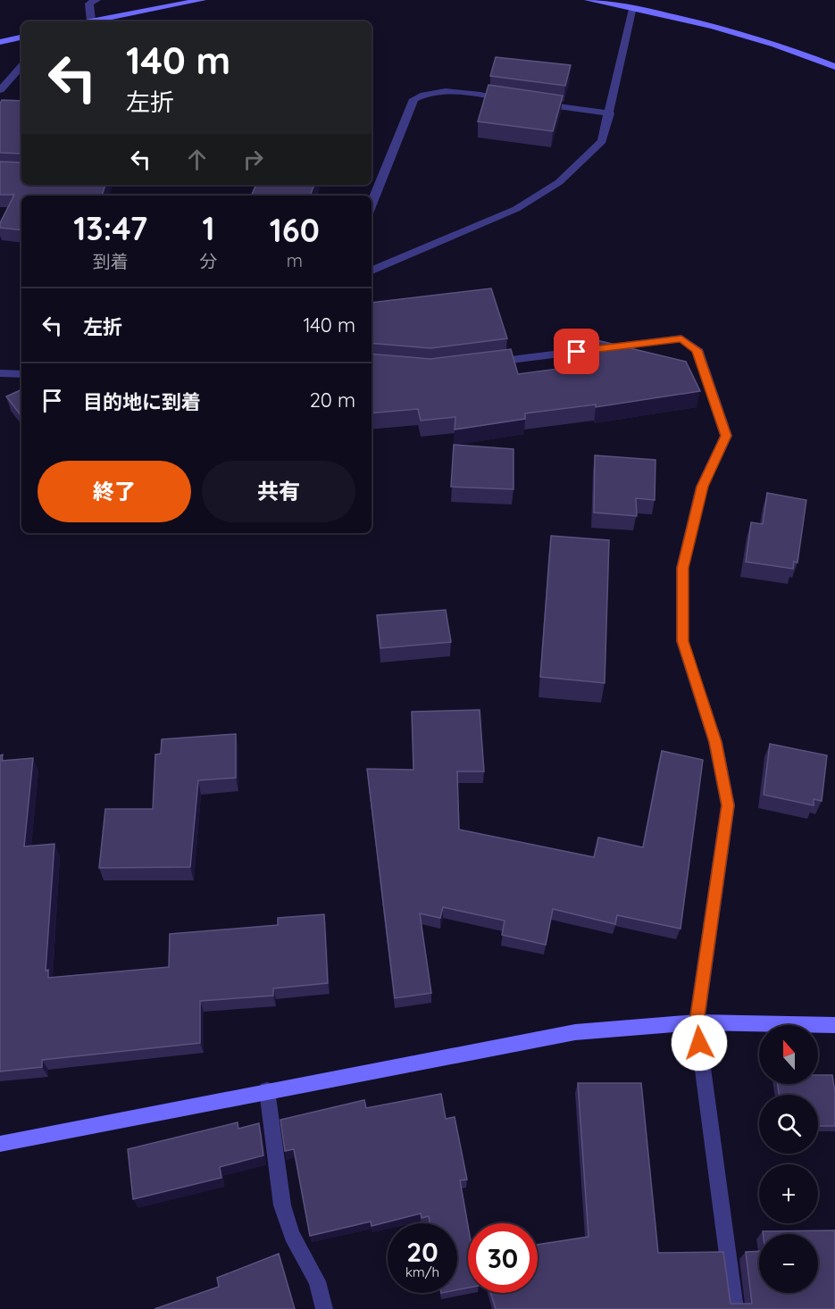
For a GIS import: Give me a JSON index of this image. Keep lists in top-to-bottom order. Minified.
{"north":"top","page":{"turn":["140 m","左折"],"eta":["13:47","到着","1","分","160","m"],"list":[{"name":"左折","value":"140 m"},{"name":"目的地に到着","value":"20 m"}],"buttons":["終了","共有"],"map_buttons":["+","−"],"speed":"20 km/h","limit":"30"}}
